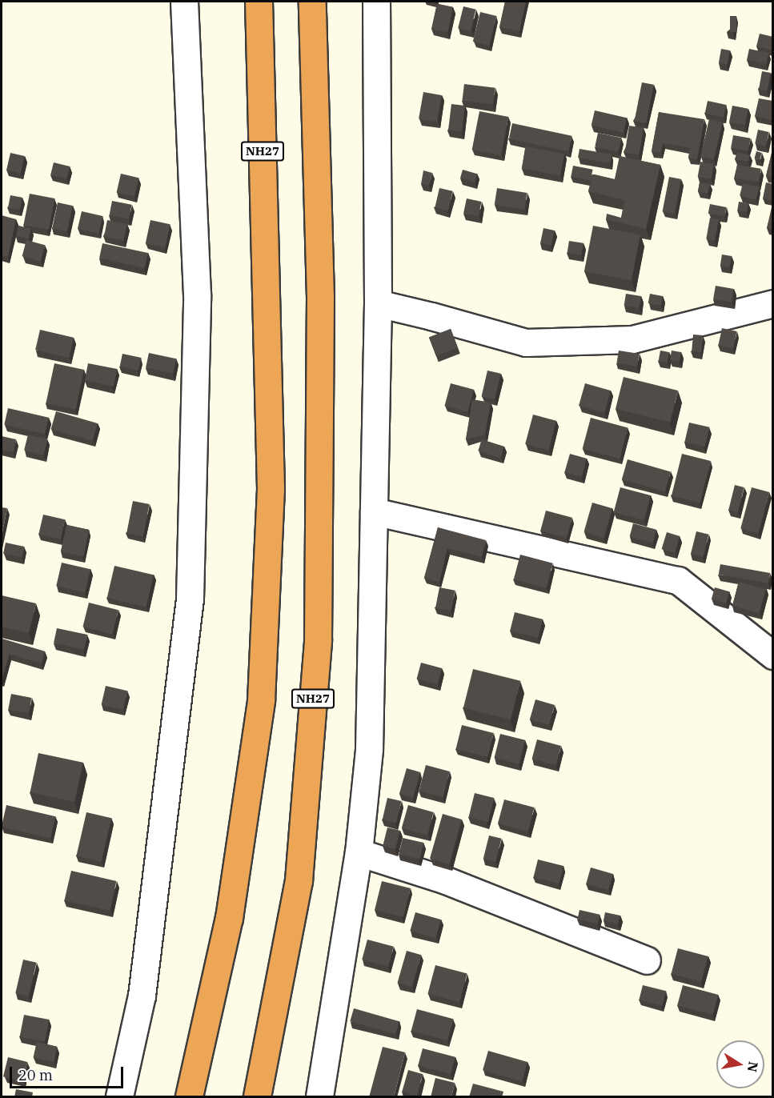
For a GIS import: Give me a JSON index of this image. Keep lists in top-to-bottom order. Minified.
{"streets":{"highway":["NH27"]},"scale_bar":"20 m","north":"right"}
